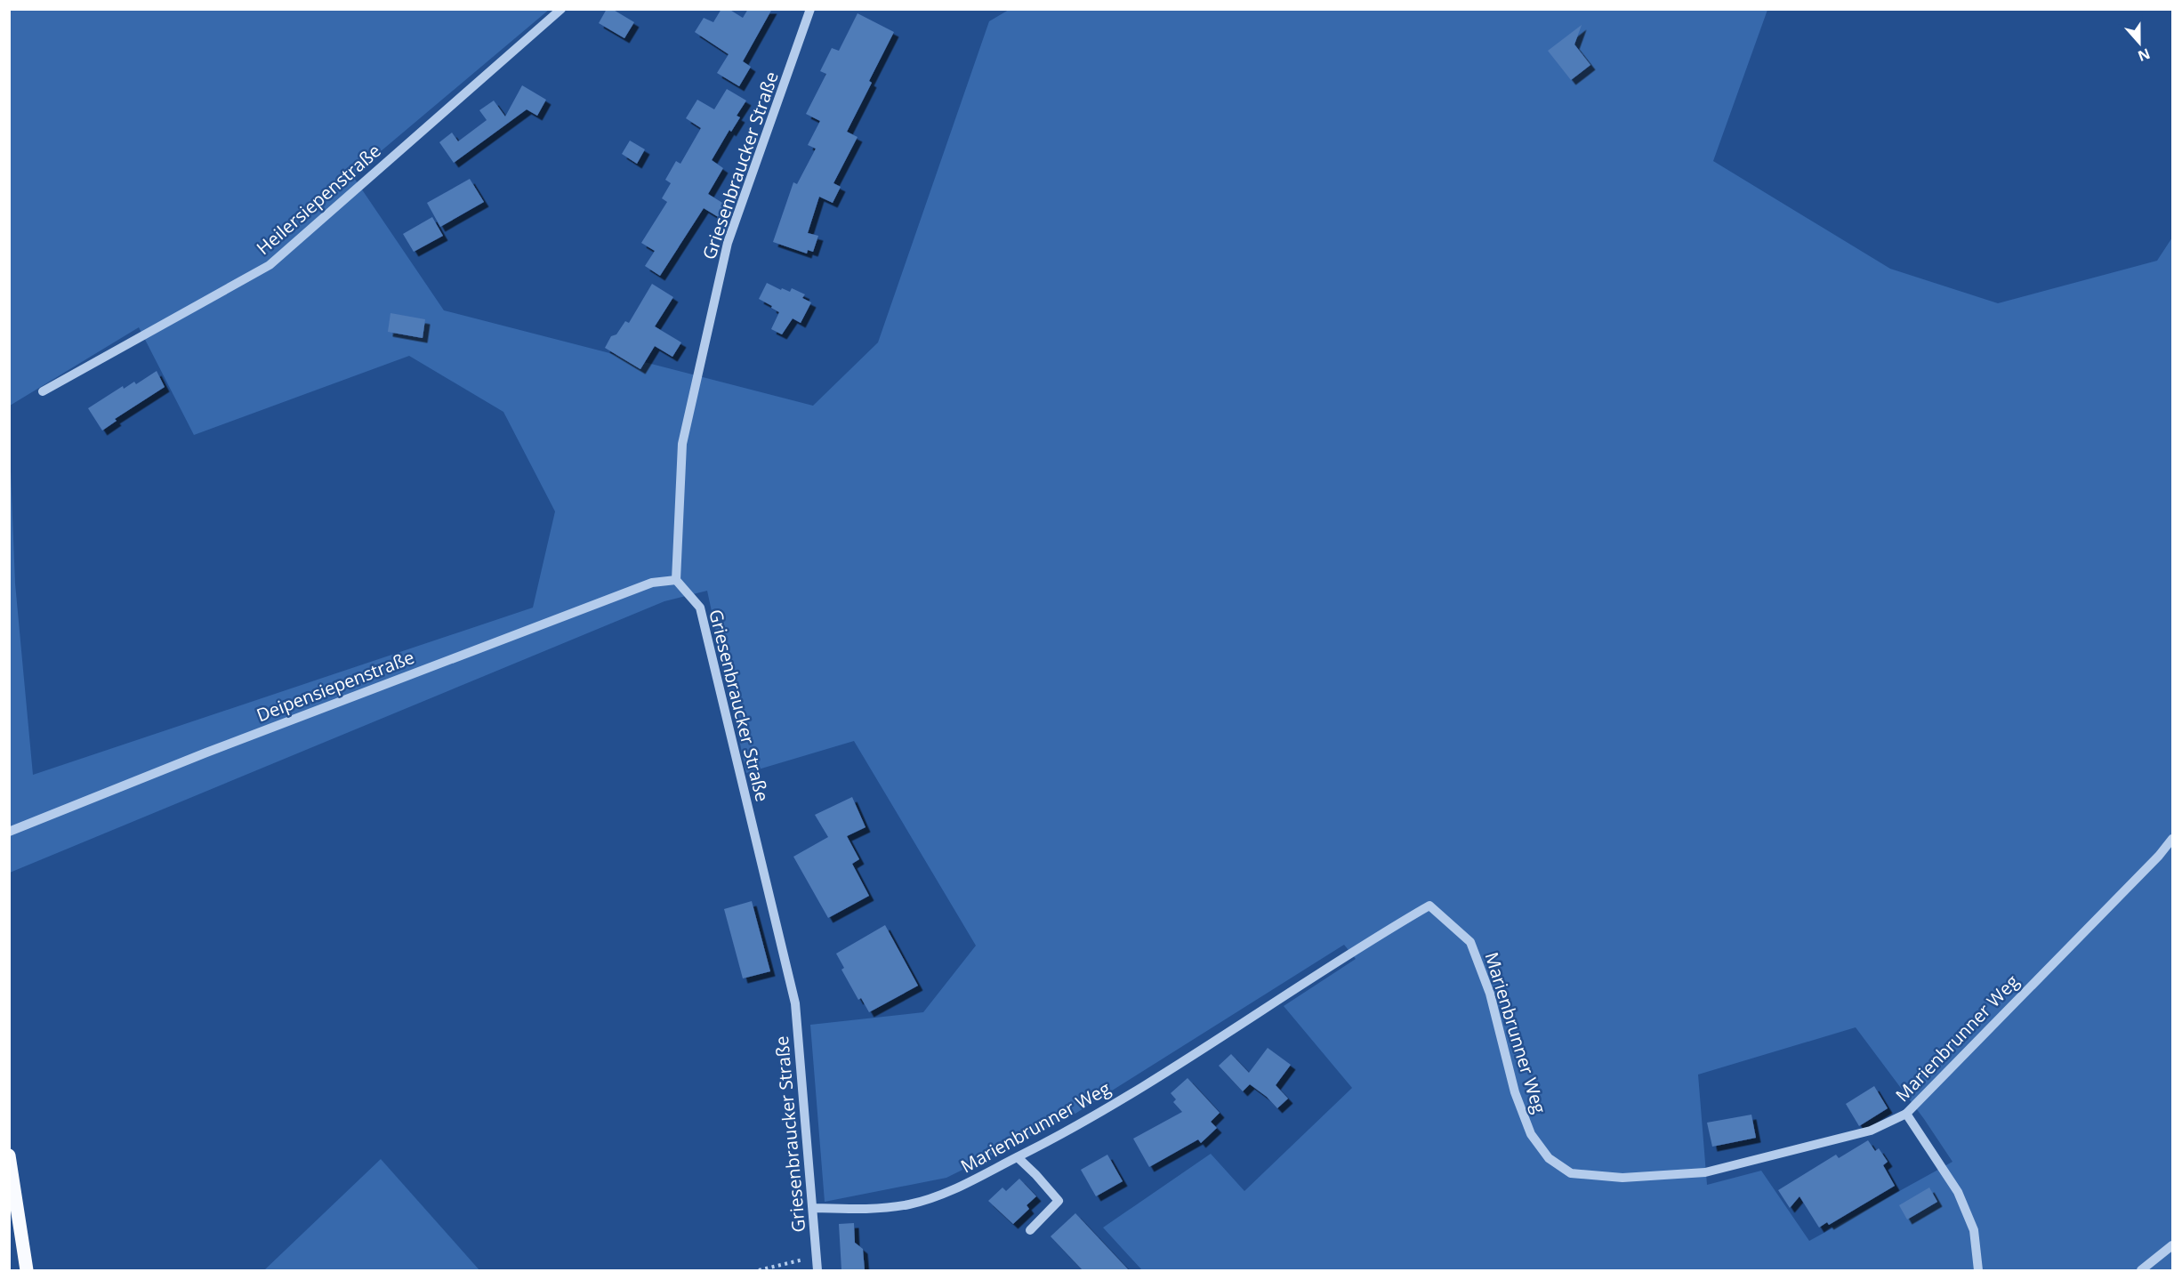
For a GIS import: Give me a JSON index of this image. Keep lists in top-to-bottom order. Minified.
{"streets":{"street":["Griesenbraucker Straße","Heilersiepenstraße","Deipensiepenstraße","Marienbrunner Weg"]},"crossings":[["Griesenbraucker Straße","Deipensiepenstraße"],["Griesenbraucker Straße","Marienbrunner Weg"]],"north":"bottom"}
